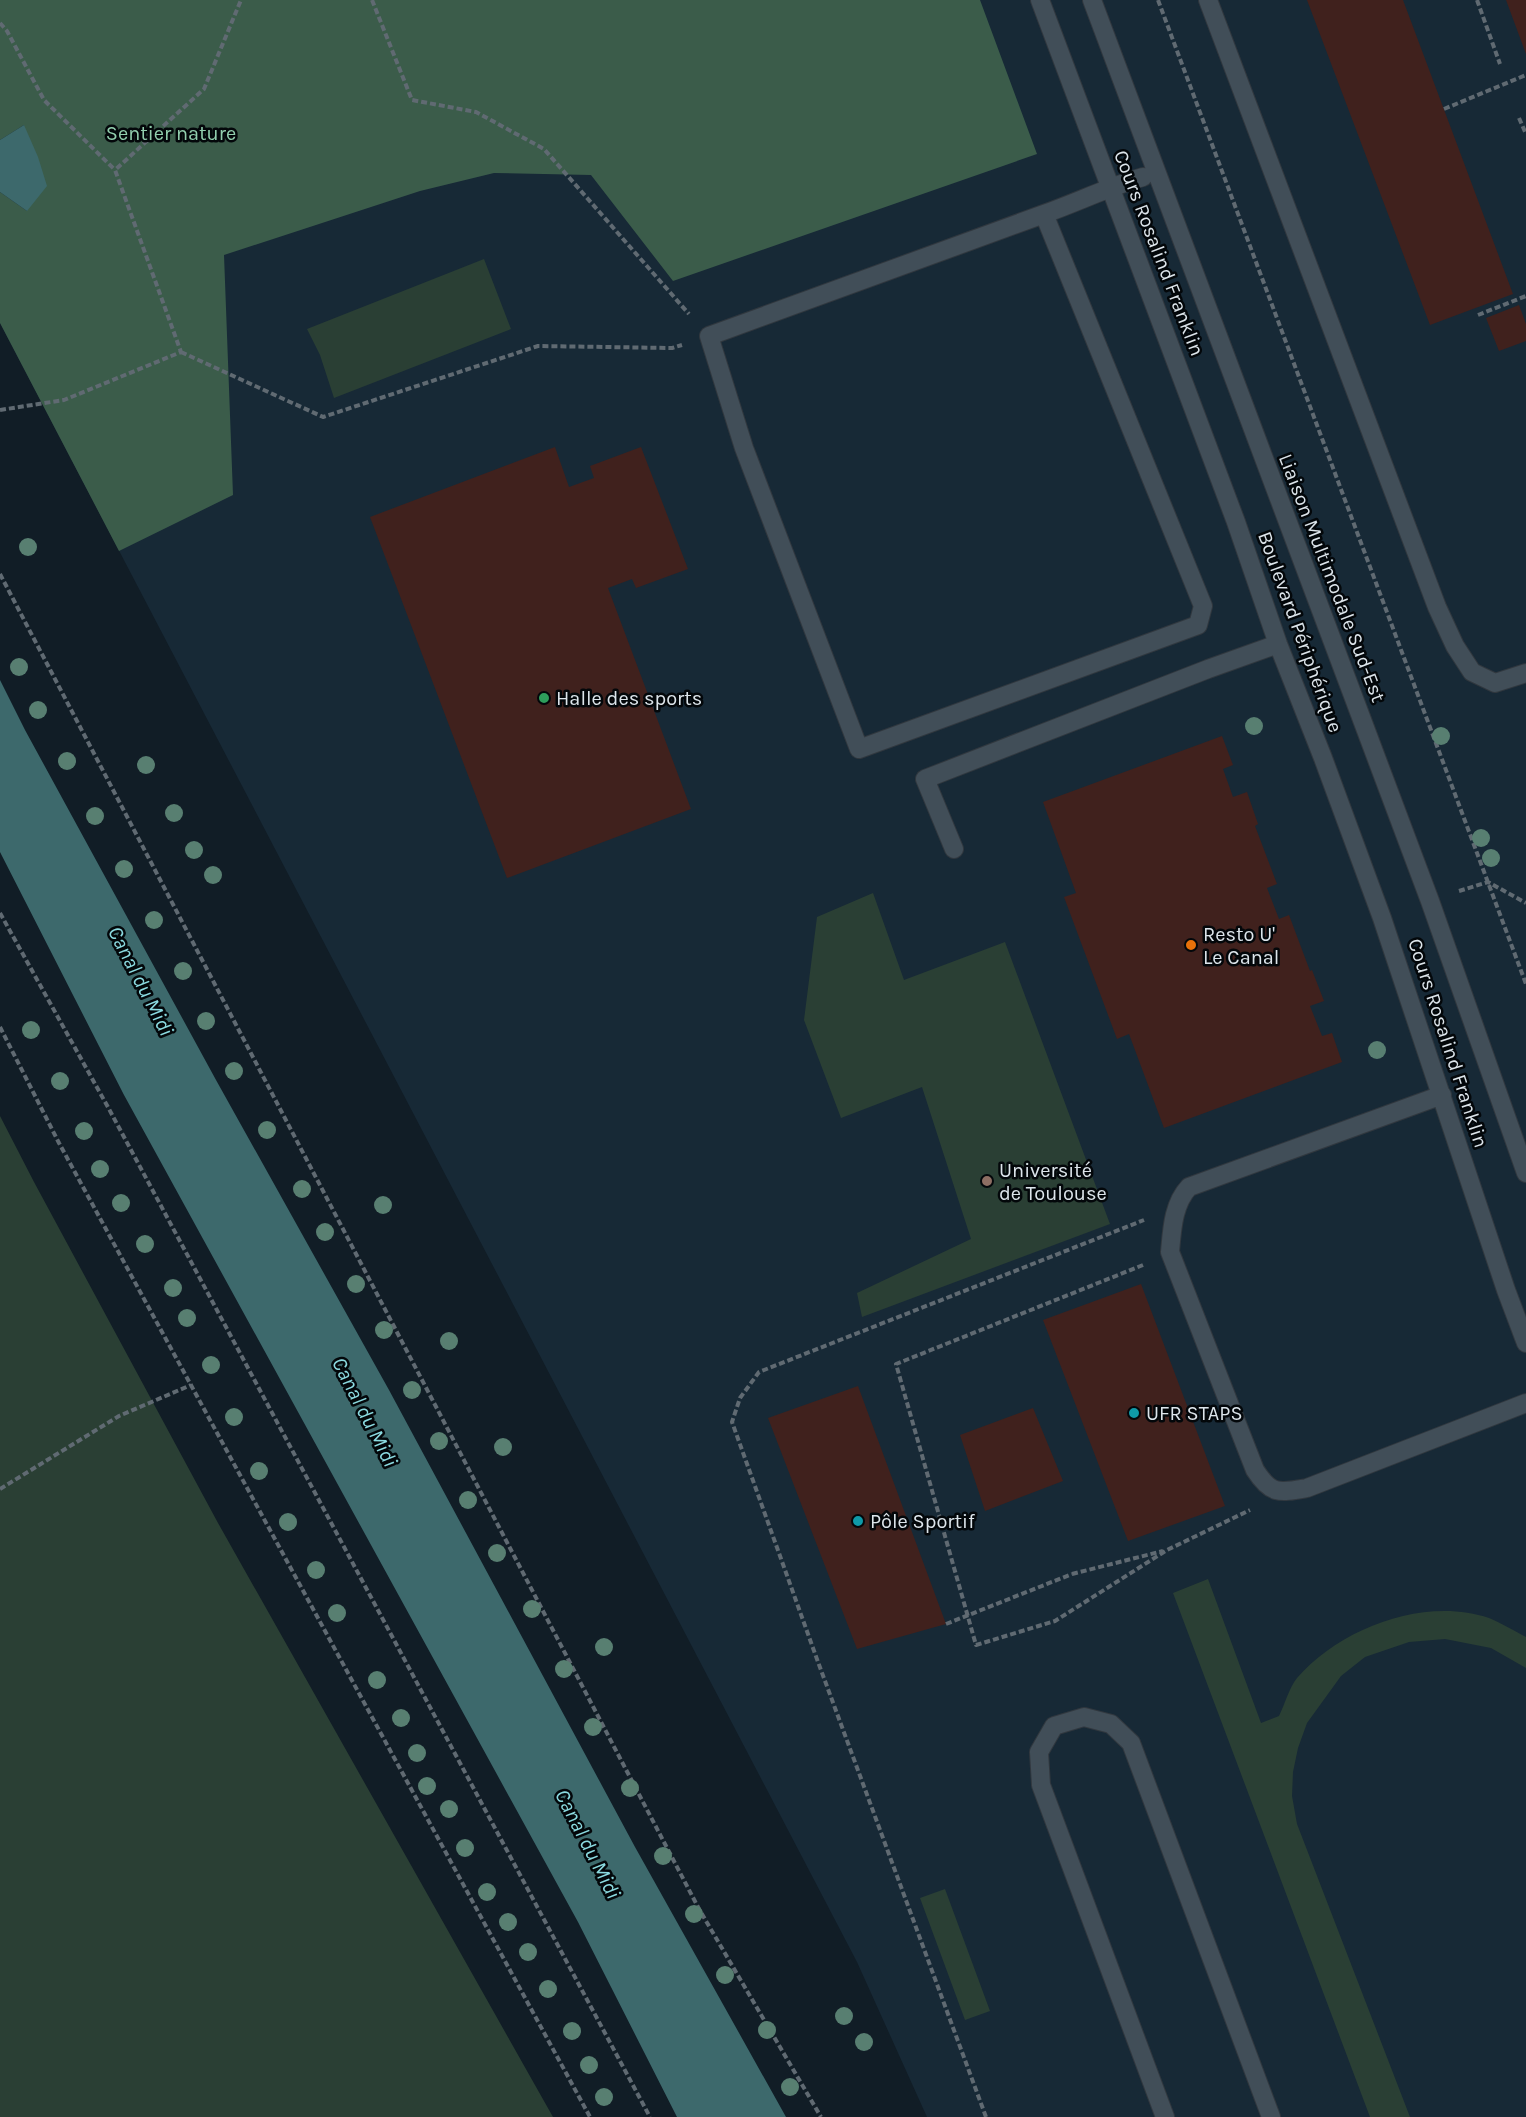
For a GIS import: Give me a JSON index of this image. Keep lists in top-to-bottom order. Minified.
{"streets":{"street":["Cours Rosalind Franklin","Liaison Multimodale Sud-Est","Boulevard Périphérique"]},"crossings":[["Cours Rosalind Franklin","Boulevard Périphérique"]],"water":["Canal du Midi"],"parks":["Sentier nature"],"places":["Halle des sports","Resto U' Le Canal","Université de Toulouse","UFR STAPS","Pôle Sportif"]}
